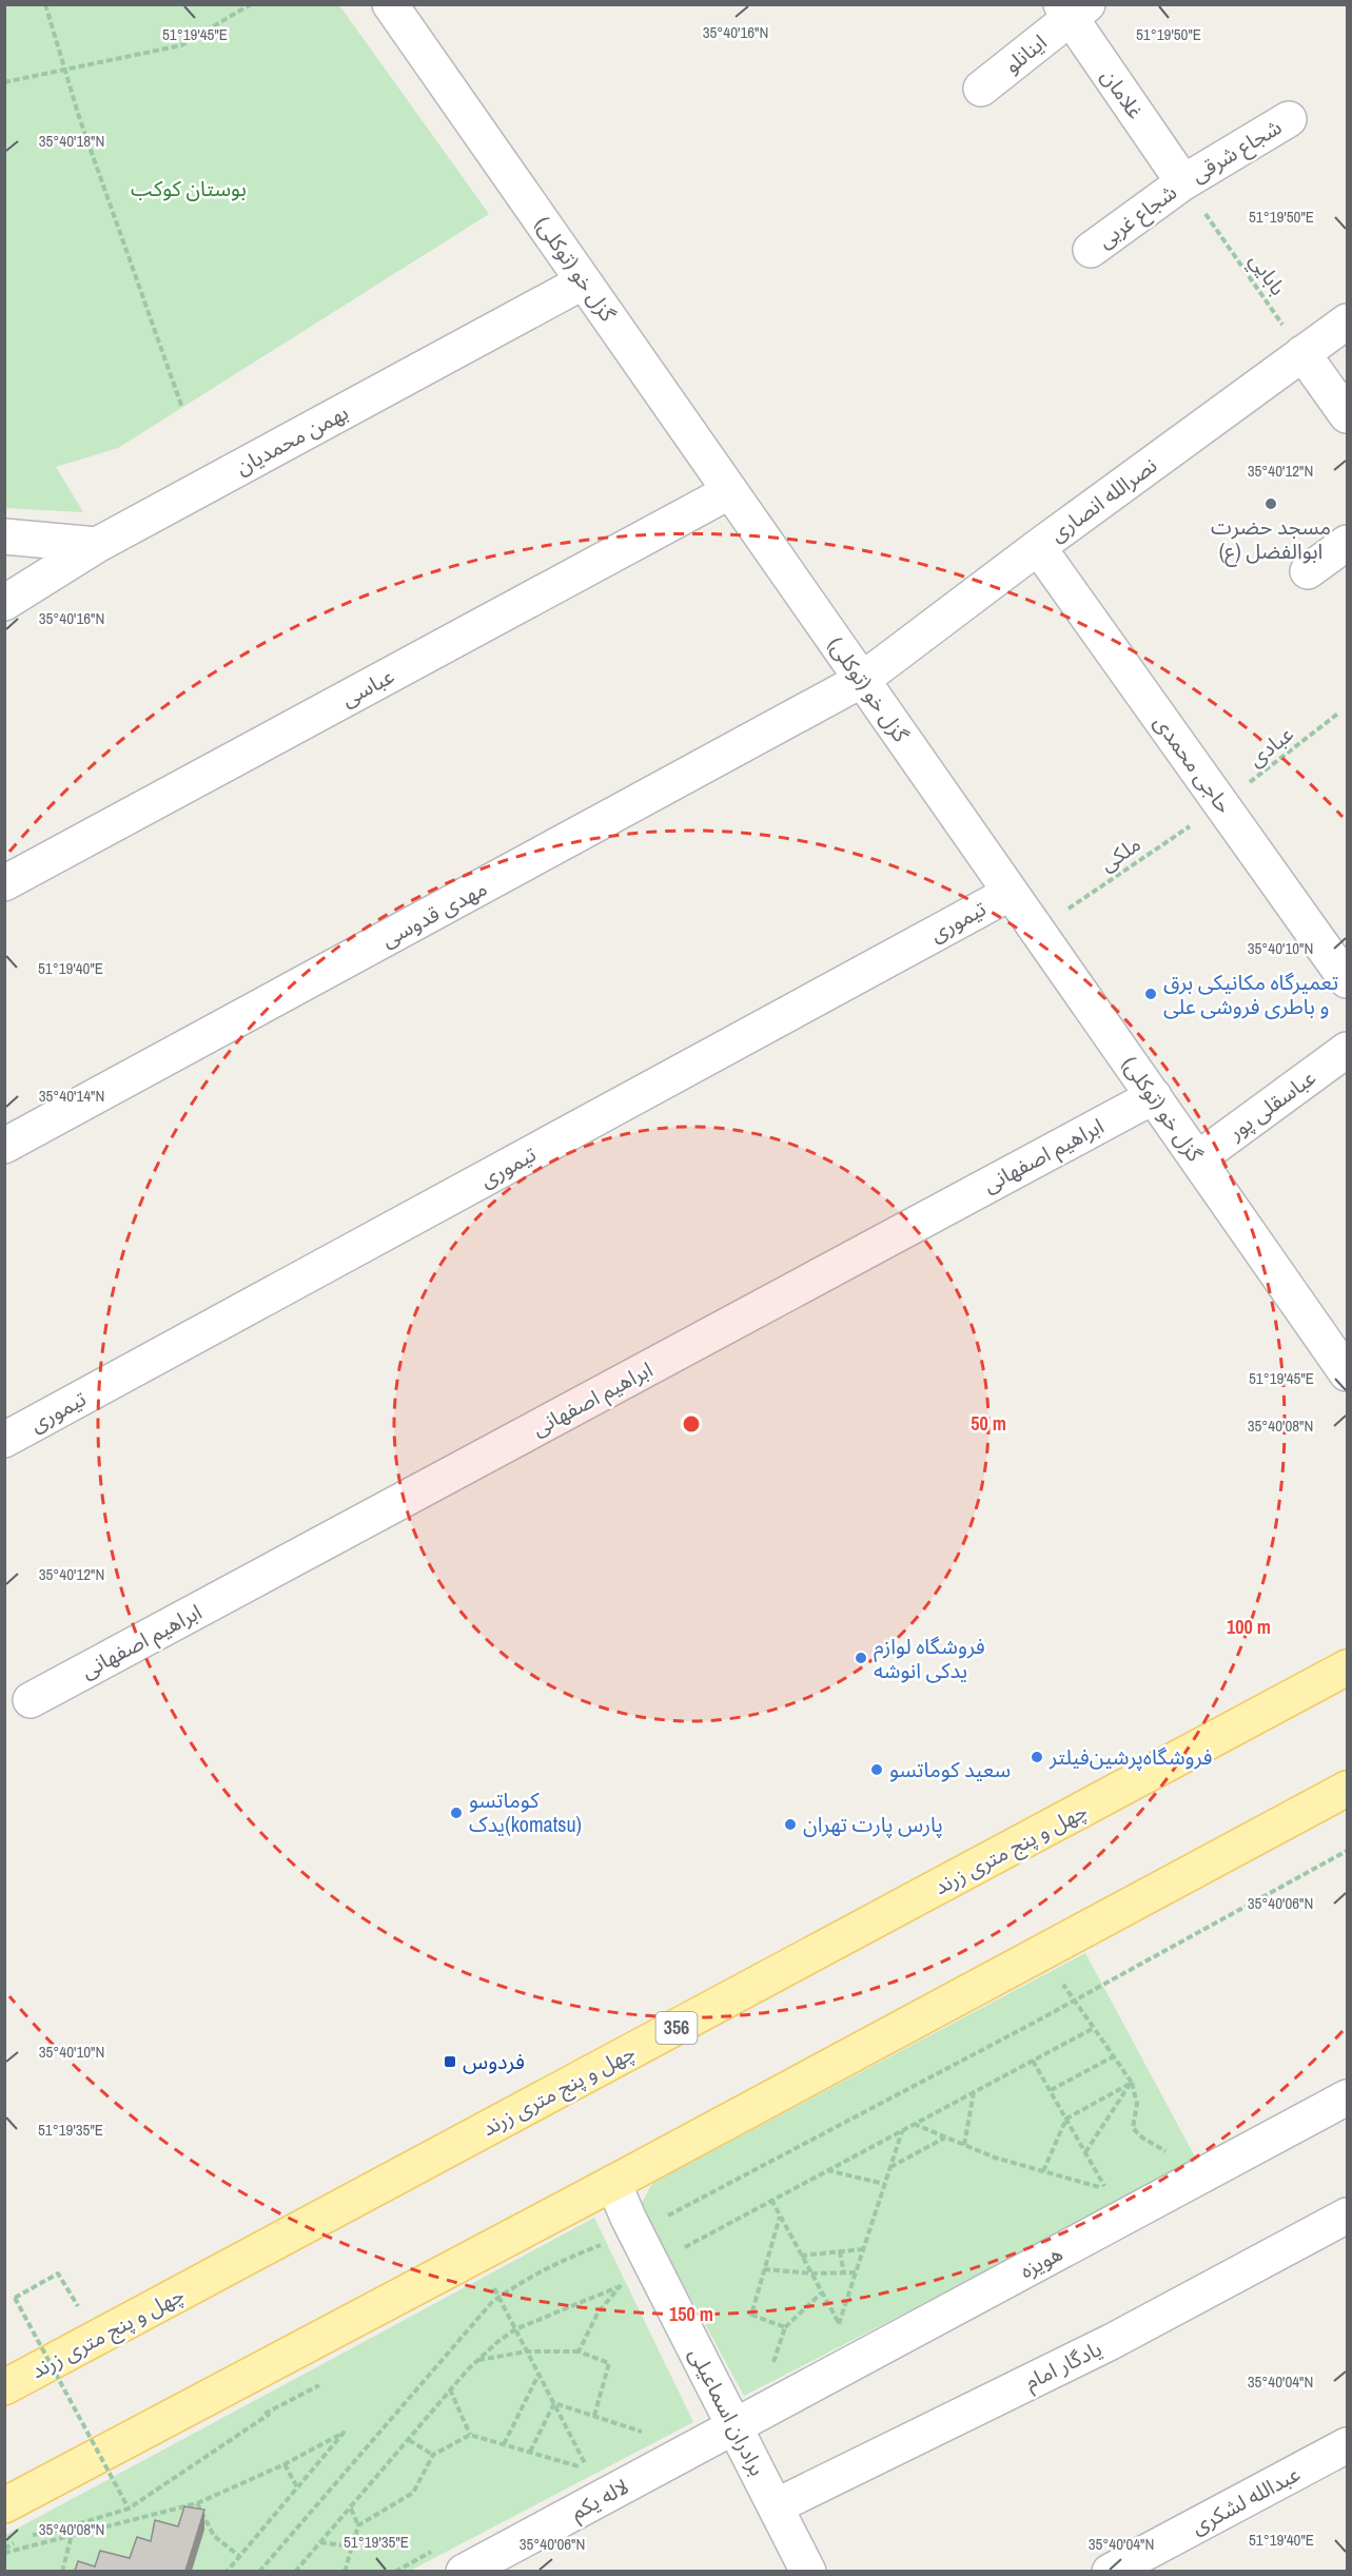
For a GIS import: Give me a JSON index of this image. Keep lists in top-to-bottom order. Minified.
{"streets":{"main road":["چهل و پنج متری زرند","356"],"street":["اینانلو","غلامان","شجاع شرقی","شجاع غربی","گزل خو (توکلی)","بهمن محمدیان","نصرالله انصاری","عباسی","حاجی محمدی","مهدی قدوسی","تیموری","عباسقلی پور","ابراهیم اصفهانی","هویزه","یادگار امام","برادران اسماعیلی","لاله یکم","عبدالله لشکری"],"path":["بابايي","عبادی","ملکی"]},"crossings":[["اینانلو","غلامان"],["غلامان","شجاع شرقی"],["غلامان","شجاع غربی"],["غلامان","بابايي"],["شجاع شرقی","شجاع غربی"],["شجاع شرقی","بابايي"],["شجاع غربی","بابايي"],["گزل خو (توکلی)","بهمن محمدیان"],["گزل خو (توکلی)","نصرالله انصاری"],["گزل خو (توکلی)","عباسی"],["گزل خو (توکلی)","ملکی"],["گزل خو (توکلی)","مهدی قدوسی"],["گزل خو (توکلی)","تیموری"],["گزل خو (توکلی)","عباسقلی پور"],["گزل خو (توکلی)","ابراهیم اصفهانی"],["بابايي","نصرالله انصاری"],["نصرالله انصاری","حاجی محمدی"],["نصرالله انصاری","مهدی قدوسی"],["عبادی","حاجی محمدی"],["عبادی","ملکی"],["حاجی محمدی","ملکی"],["هویزه","برادران اسماعیلی"],["هویزه","لاله یکم"],["یادگار امام","برادران اسماعیلی"],["برادران اسماعیلی","لاله یکم"]],"parks":["بوستان کوکب"],"places":{"other":["مسجد حضرت ابوالفضل (ع)","تعمیرگاه مکانیکی برق و باطری فروشی علی","فروشگاه لوازم یدکی انوشه","فروشگاه‌پرشین‌فیلتر","سعید کوماتسو","کوماتسو یدک(komatsu)","پارس پارت تهران"],"transit":["فردوس"]},"coordinates":["35°40'16\"N","51°19'45\"E","51°19'50\"E","35°40'18\"N","35°40'12\"N","35°40'10\"N","51°19'40\"E","35°40'14\"N","35°40'08\"N","35°40'06\"N","51°19'35\"E","35°40'04\"N"],"rings":["50 m","100 m","150 m"]}
